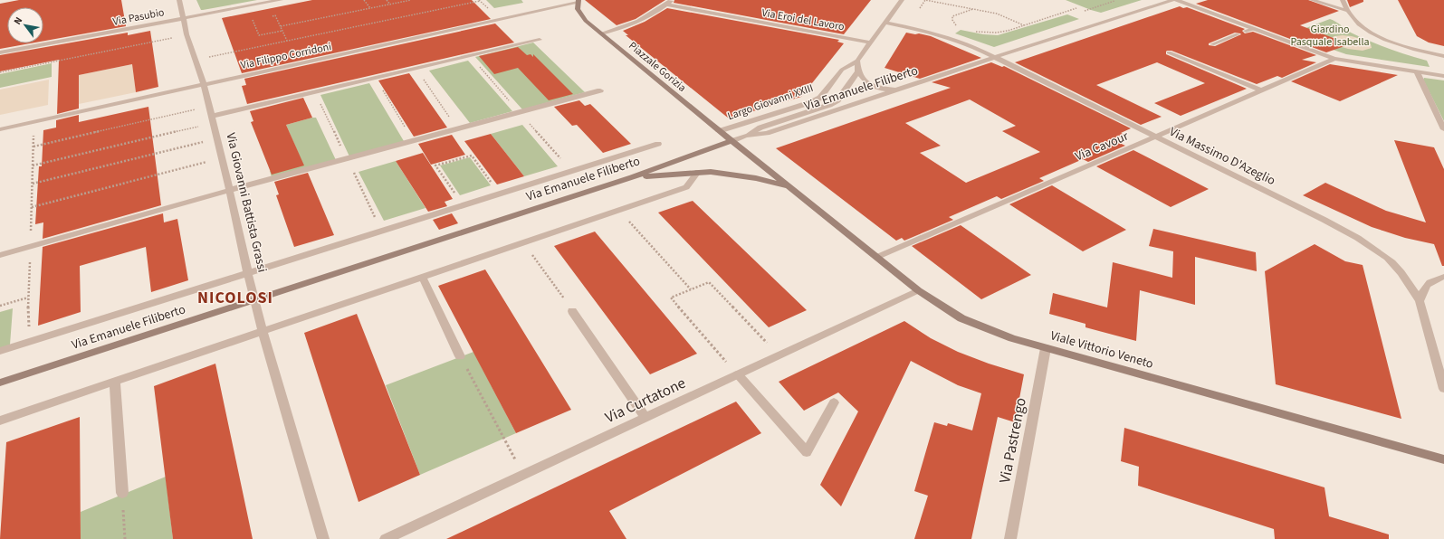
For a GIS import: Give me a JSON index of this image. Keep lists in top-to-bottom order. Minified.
{"streets":{"main road":["Piazzale Gorizia","Via Emanuele Filiberto","Viale Vittorio Veneto"],"street":["Via Pasubio","Via Eroi del Lavoro","Via Filippo Corridoni","Largo Giovanni XXIII","Via Cavour","Via Massimo D'Azeglio","Via Giovanni Battista Grassi","Via Curtatone","Via Pastrengo"]},"crossings":[["Via Pasubio","Via Giovanni Battista Grassi"],["Via Eroi del Lavoro","Largo Giovanni XXIII"],["Via Filippo Corridoni","Piazzale Gorizia"],["Via Filippo Corridoni","Via Giovanni Battista Grassi"],["Piazzale Gorizia","Via Emanuele Filiberto"],["Piazzale Gorizia","Largo Giovanni XXIII"],["Piazzale Gorizia","Viale Vittorio Veneto"],["Via Emanuele Filiberto","Largo Giovanni XXIII"],["Via Emanuele Filiberto","Via Massimo D'Azeglio"],["Via Emanuele Filiberto","Via Giovanni Battista Grassi"],["Via Emanuele Filiberto","Viale Vittorio Veneto"],["Largo Giovanni XXIII","Via Massimo D'Azeglio"],["Via Cavour","Via Massimo D'Azeglio"],["Via Cavour","Viale Vittorio Veneto"],["Viale Vittorio Veneto","Via Curtatone"],["Viale Vittorio Veneto","Via Pastrengo"]],"districts":["NICOLOSI"],"parks":["Giardino Pasquale Isabella"],"north":"top left"}
